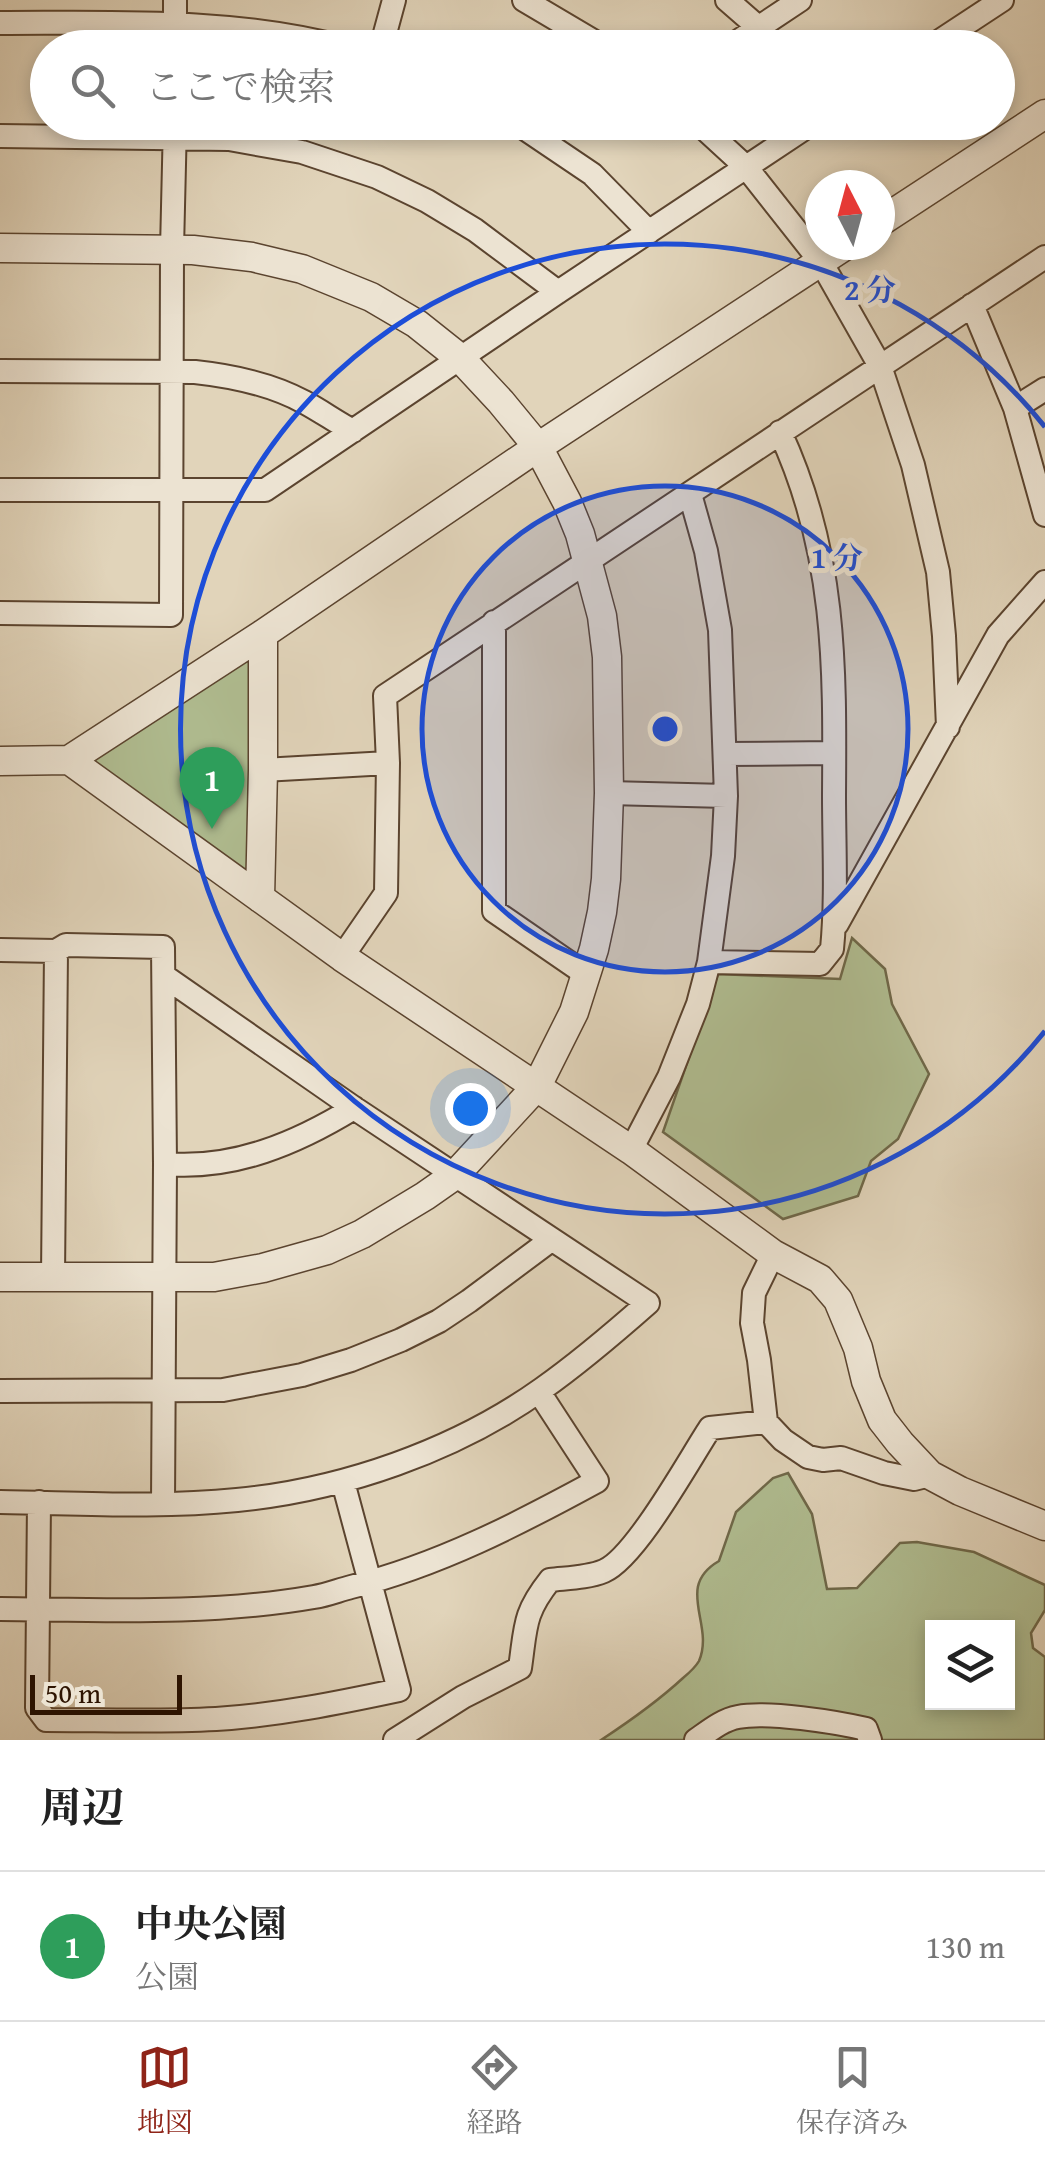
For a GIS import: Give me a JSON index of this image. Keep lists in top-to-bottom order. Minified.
{"scale_bar":"50 m","north":"top","page":{"search":"ここで検索","pins":"1","scale":"50 m","heading":"周辺","list":[{"mark":"1","name":"中央公園","note":"公園","value":"130 m"}],"nav":["地図","経路","保存済み"]},"rings":["2 分","1 分"]}
